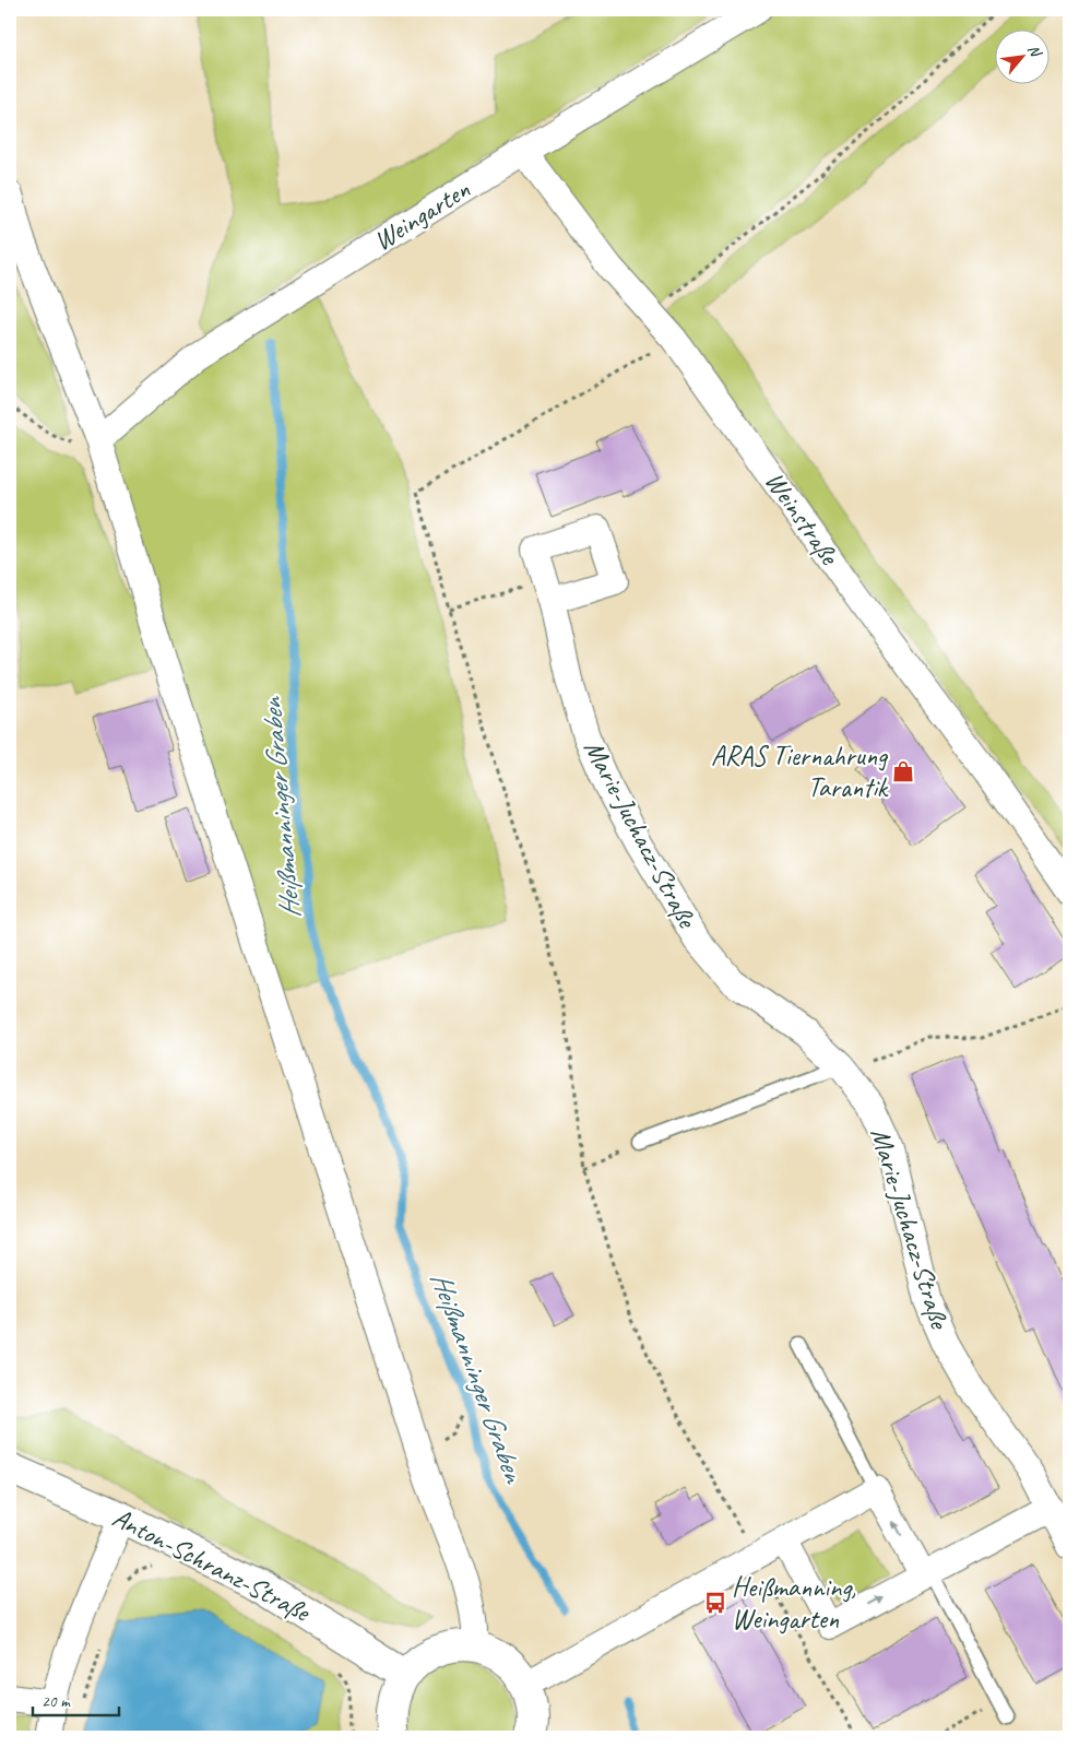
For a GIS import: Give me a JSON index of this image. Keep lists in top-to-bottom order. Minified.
{"streets":{"main road":["Anton-Schranz-Straße"],"street":["Weingarten","Weinstraße","Marie-Juchacz-Straße"]},"crossings":[["Weingarten","Weinstraße"]],"water":["Heißmanninger Graben"],"places":{"shop":["ARAS Tiernahrung Tarantik"],"bus stop":["Heißmanning, Weingarten"]},"scale_bar":"20 m","north":"top right"}
